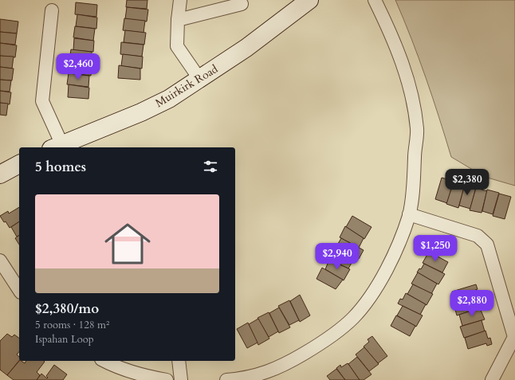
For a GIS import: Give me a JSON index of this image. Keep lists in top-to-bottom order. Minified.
{"streets":{"main road":["Muirkirk Road"]},"page":{"price":["$2,460","$2,380","$1,250","$2,940","$2,880"],"heading":"5 homes","list":[{"name":"$2,380/mo","note":"5 rooms · 128 m² · Ispahan Loop"}]}}
